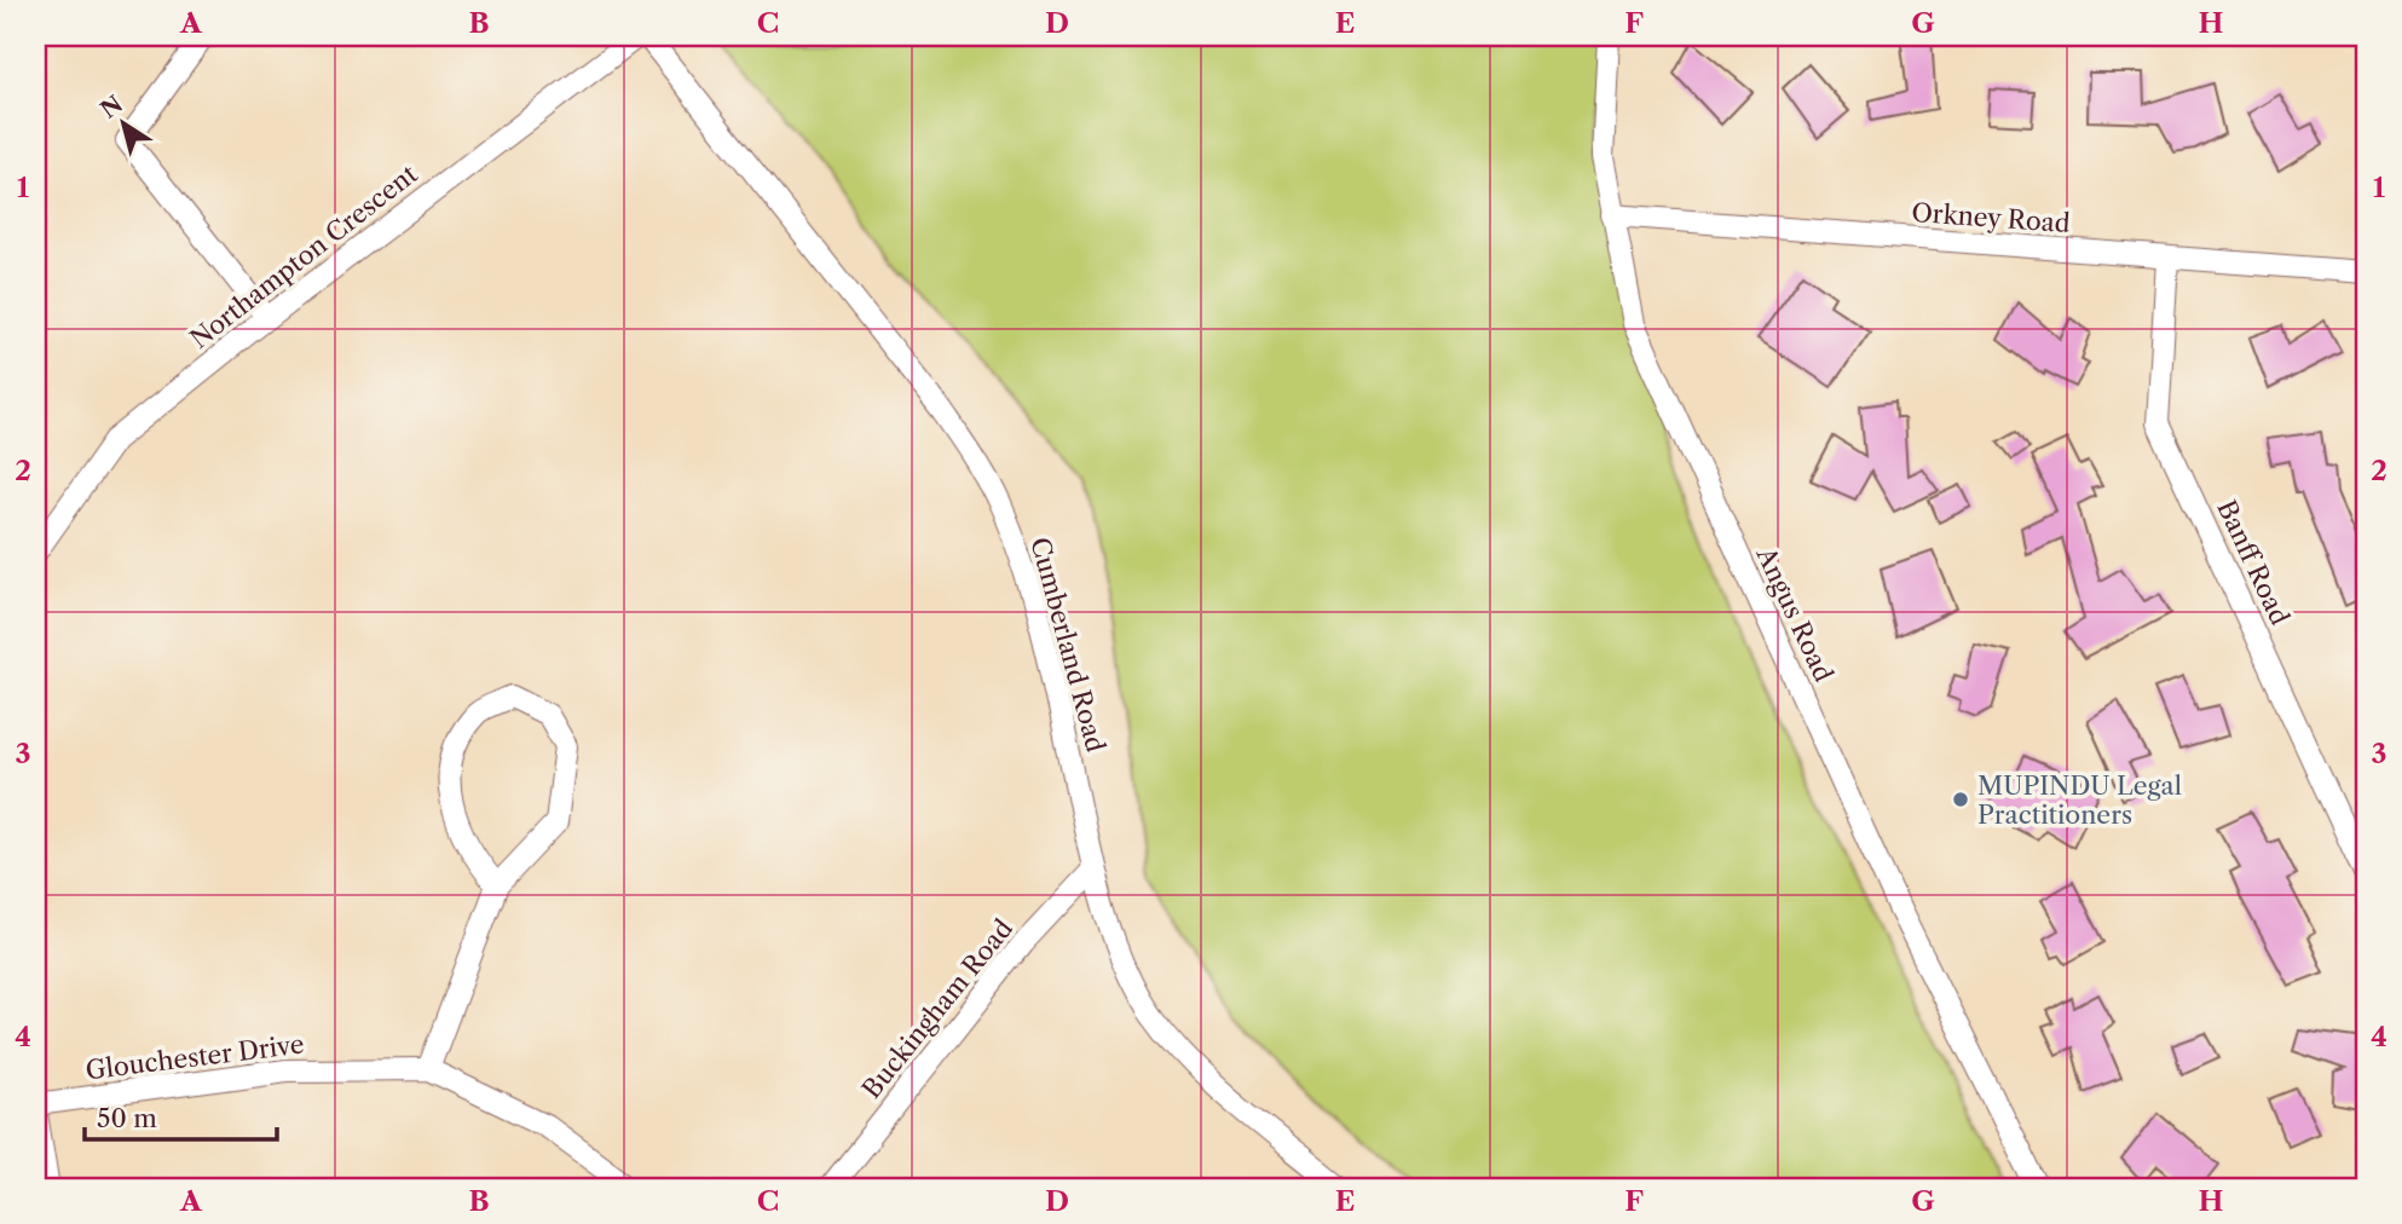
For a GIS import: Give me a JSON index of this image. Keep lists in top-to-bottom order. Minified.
{"streets":{"street":["Orkney Road","Northampton Crescent","Banff Road","Angus Road","Cumberland Road","Buckingham Road","Glouchester Drive"]},"crossings":[["Orkney Road","Banff Road"],["Orkney Road","Angus Road"],["Cumberland Road","Buckingham Road"]],"places":["MUPINDU Legal Practitioners"],"scale_bar":"50 m","north":"top left","grid":{"columns":["A","B","C","D","E","F","G","H"],"rows":["1","2","3","4"]}}
